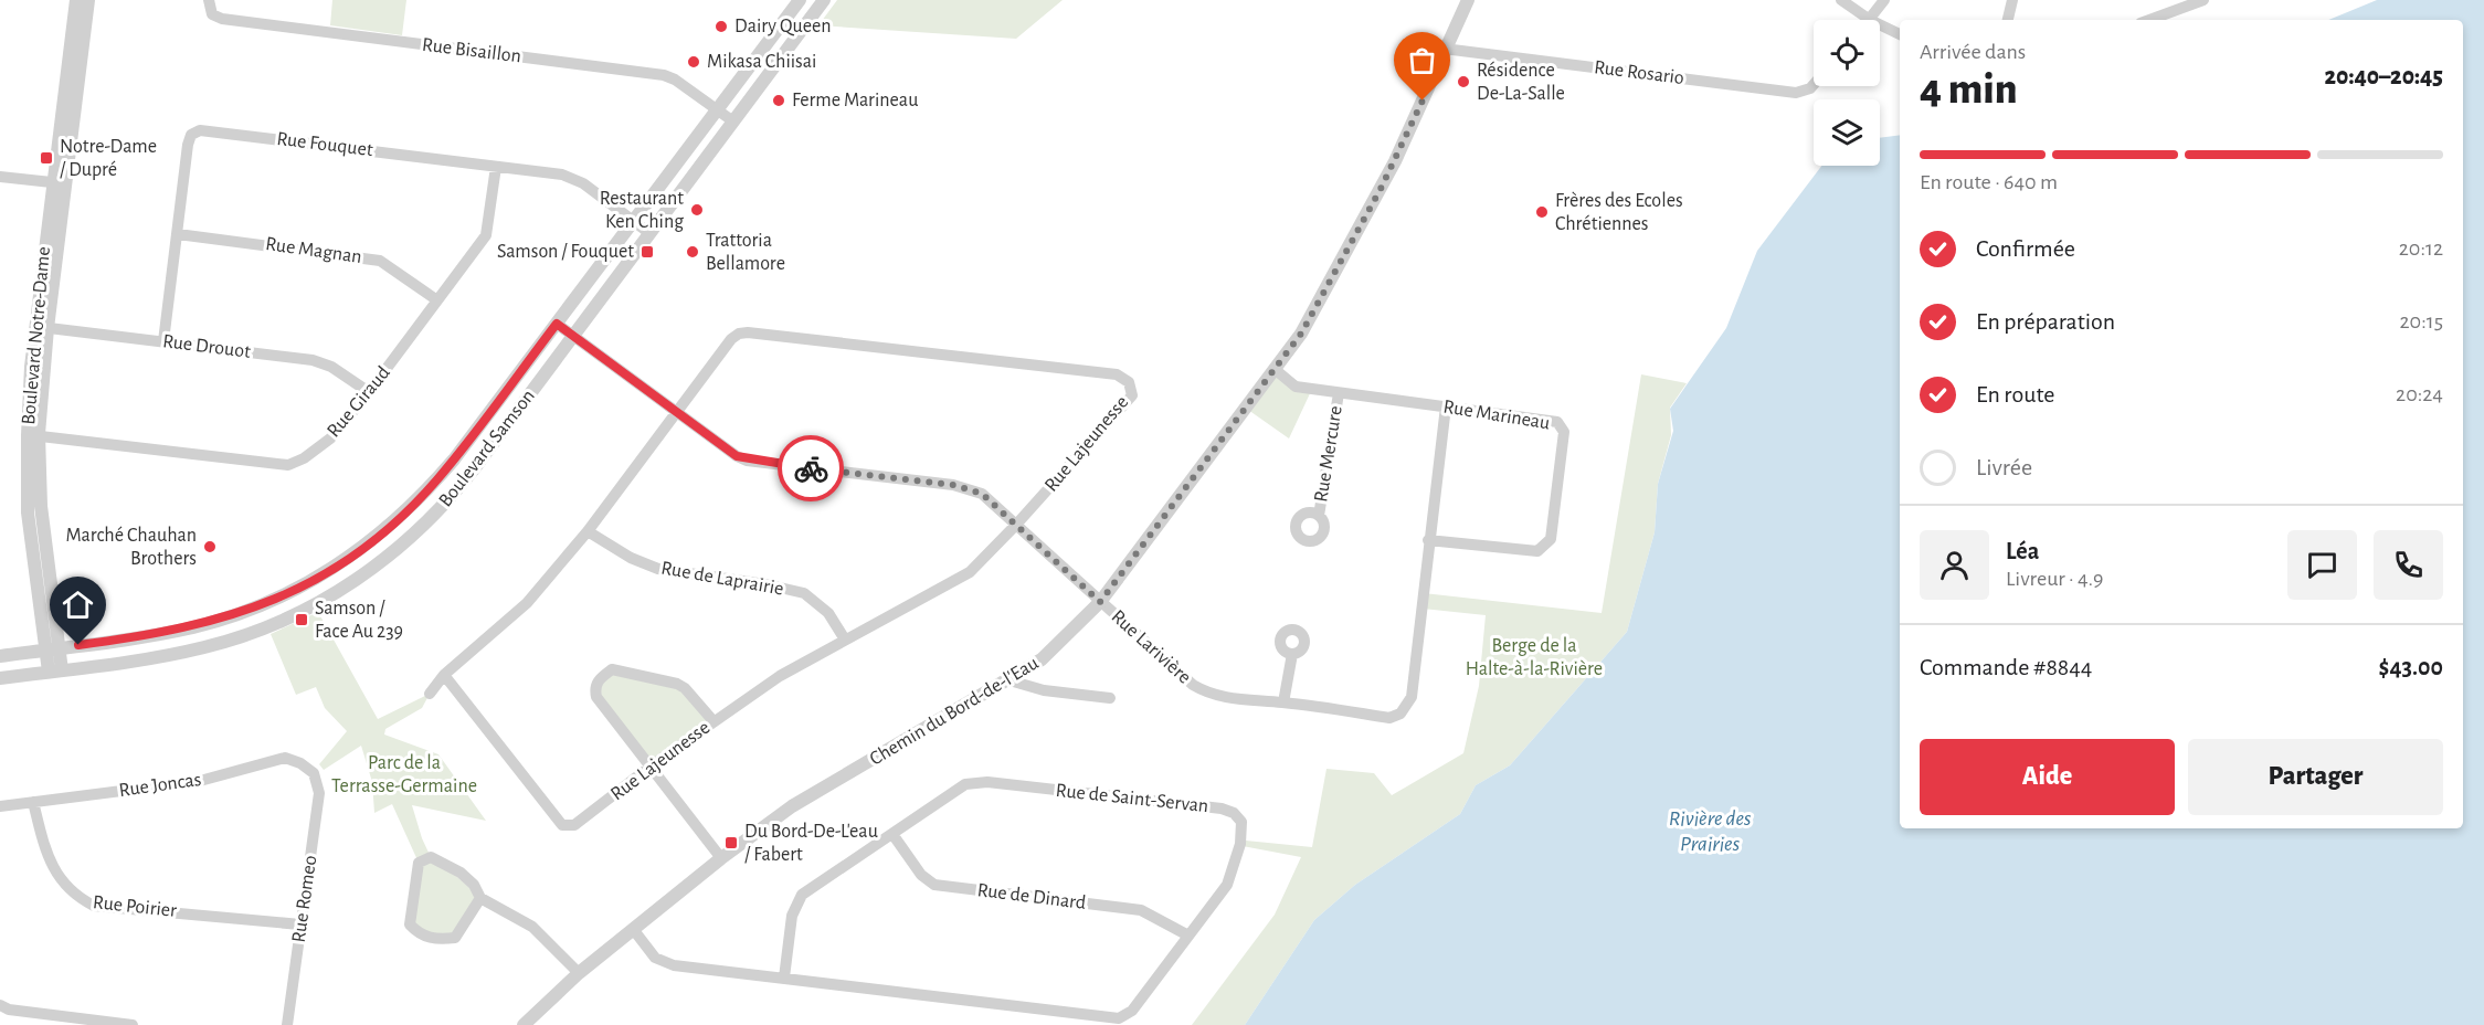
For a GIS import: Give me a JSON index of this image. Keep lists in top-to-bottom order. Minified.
{"streets":{"street":["Rue Bisaillon","Rue Rosario","Rue Fouquet","Rue Magnan","Boulevard Notre-Dame","Rue Drouot","Rue Giraud","Rue Marineau","Rue Lajeunesse","Boulevard Samson","Rue Mercure","Rue de Laprairie","Rue Larivière","Chemin du Bord-de-l'Eau","Rue Joncas","Rue de Saint-Servan","Rue de Dinard","Rue Romeo","Rue Poirier"]},"crossings":[["Rue Bisaillon","Boulevard Samson"],["Rue Rosario","Chemin du Bord-de-l'Eau"],["Rue Fouquet","Rue Magnan"],["Rue Fouquet","Rue Drouot"],["Rue Fouquet","Rue Giraud"],["Rue Fouquet","Boulevard Samson"],["Rue Magnan","Rue Giraud"],["Boulevard Notre-Dame","Rue Drouot"],["Boulevard Notre-Dame","Rue Giraud"],["Boulevard Notre-Dame","Boulevard Samson"],["Rue Drouot","Rue Giraud"],["Rue Marineau","Rue Mercure"],["Rue Marineau","Rue Larivière"],["Rue Marineau","Chemin du Bord-de-l'Eau"],["Rue Lajeunesse","Rue de Laprairie"],["Rue Lajeunesse","Rue Larivière"],["Boulevard Samson","Rue Larivière"],["Rue Larivière","Chemin du Bord-de-l'Eau"],["Chemin du Bord-de-l'Eau","Rue de Saint-Servan"],["Rue Joncas","Rue Romeo"],["Rue Joncas","Rue Poirier"],["Rue de Saint-Servan","Rue de Dinard"],["Rue Romeo","Rue Poirier"]],"water":["Rivière des Prairies"],"parks":["Berge de la Halte-à-la-Rivière","Parc de la Terrasse-Germaine"],"places":{"other":["Dairy Queen","Mikasa Chiisai","Résidence De-La-Salle","Ferme Marineau","Restaurant Ken Ching","Frères des Ecoles Chrétiennes","Trattoria Bellamore","Marché Chauhan Brothers"],"transit":["Notre-Dame / Dupré","Samson / Fouquet","Samson / Face Au 239","Du Bord-De-L'eau / Fabert"]},"page":{"heading":["4 min","Arrivée dans","20:40–20:45"],"panel":["Léa","Livreur · 4.9","Commande #8844","$43.00"],"bar":"En route · 640 m","list":[["Confirmée","20:12"],["En préparation","20:15"],["En route","20:24"],"Livrée"],"buttons":["Aide","Partager"]}}
